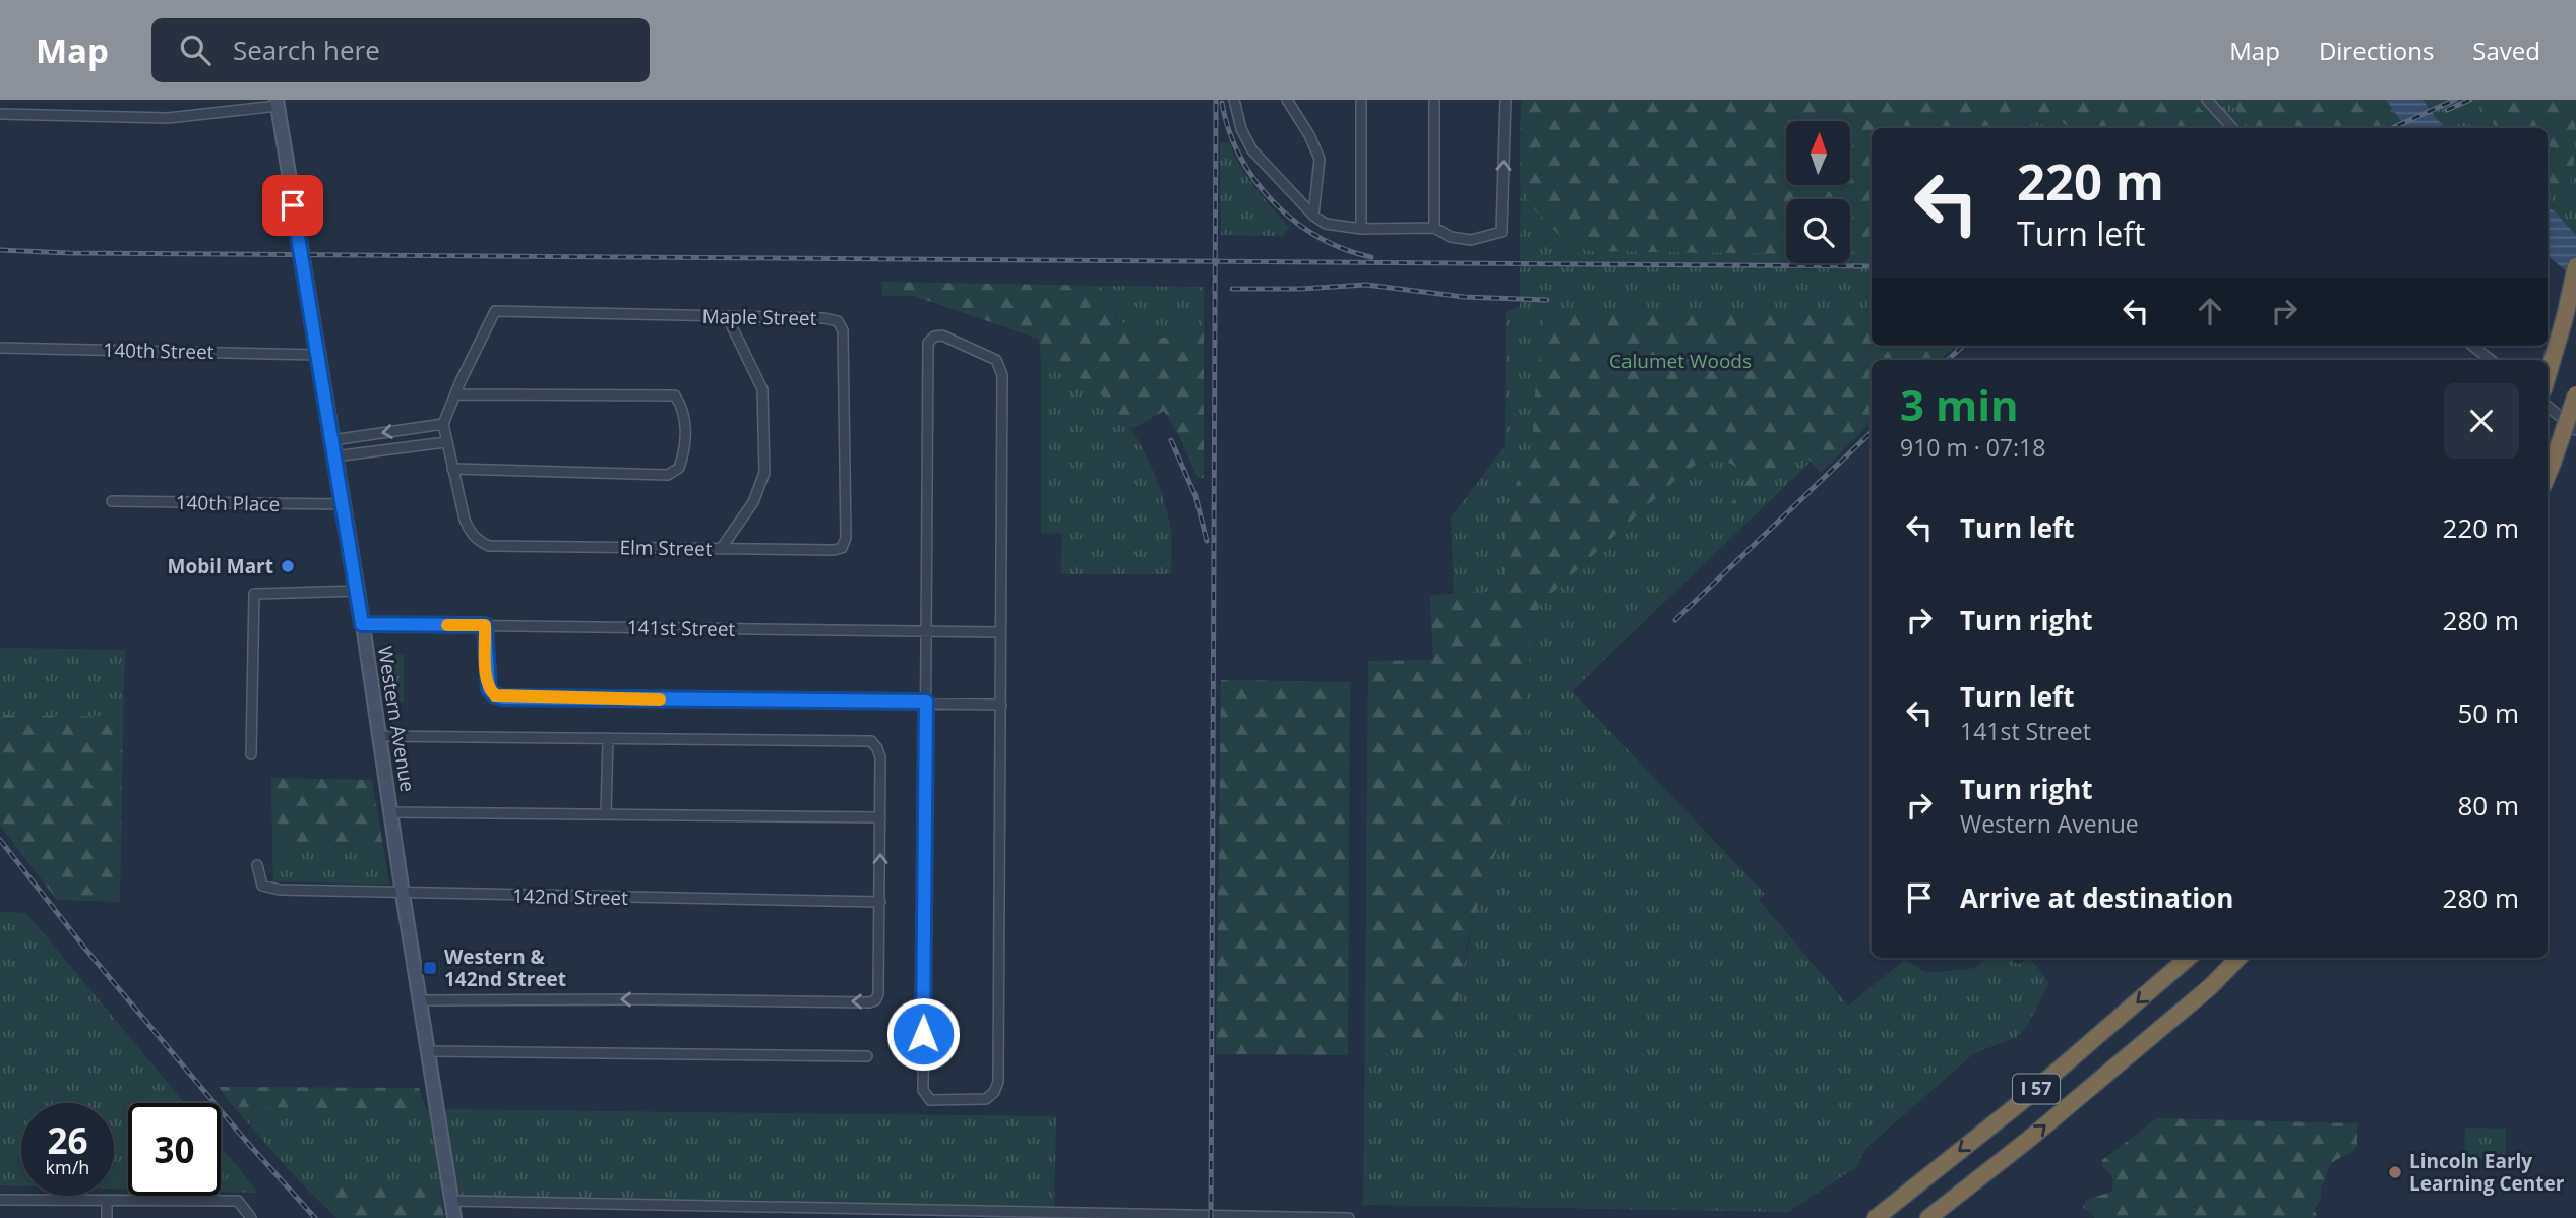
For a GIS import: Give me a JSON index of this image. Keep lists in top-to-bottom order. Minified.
{"streets":{"highway":["I 57"],"main road":["Western Avenue"],"street":["Maple Street","140th Street","140th Place","Elm Street","141st Street","142nd Street"]},"crossings":[["Maple Street","Elm Street"],["140th Street","Western Avenue"],["140th Place","Western Avenue"],["141st Street","Western Avenue"],["Western Avenue","142nd Street"]],"parks":["Calumet Woods"],"places":{"other":["Mobil Mart","Lincoln Early Learning Center"],"transit":["Western & 142nd Street"]},"north":"top","page":{"header":"Map","search":"Search here","nav":["Map","Directions","Saved"],"turn":["220 m","Turn left"],"heading":["3 min","910 m · 07:18"],"list":[{"name":"Turn left","value":"220 m"},{"name":"Turn right","value":"280 m"},{"name":"Turn left","note":"141st Street","value":"50 m"},{"name":"Turn right","note":"Western Avenue","value":"80 m"},{"name":"Arrive at destination","value":"280 m"}],"speed":"26 km/h","limit":"30"}}
